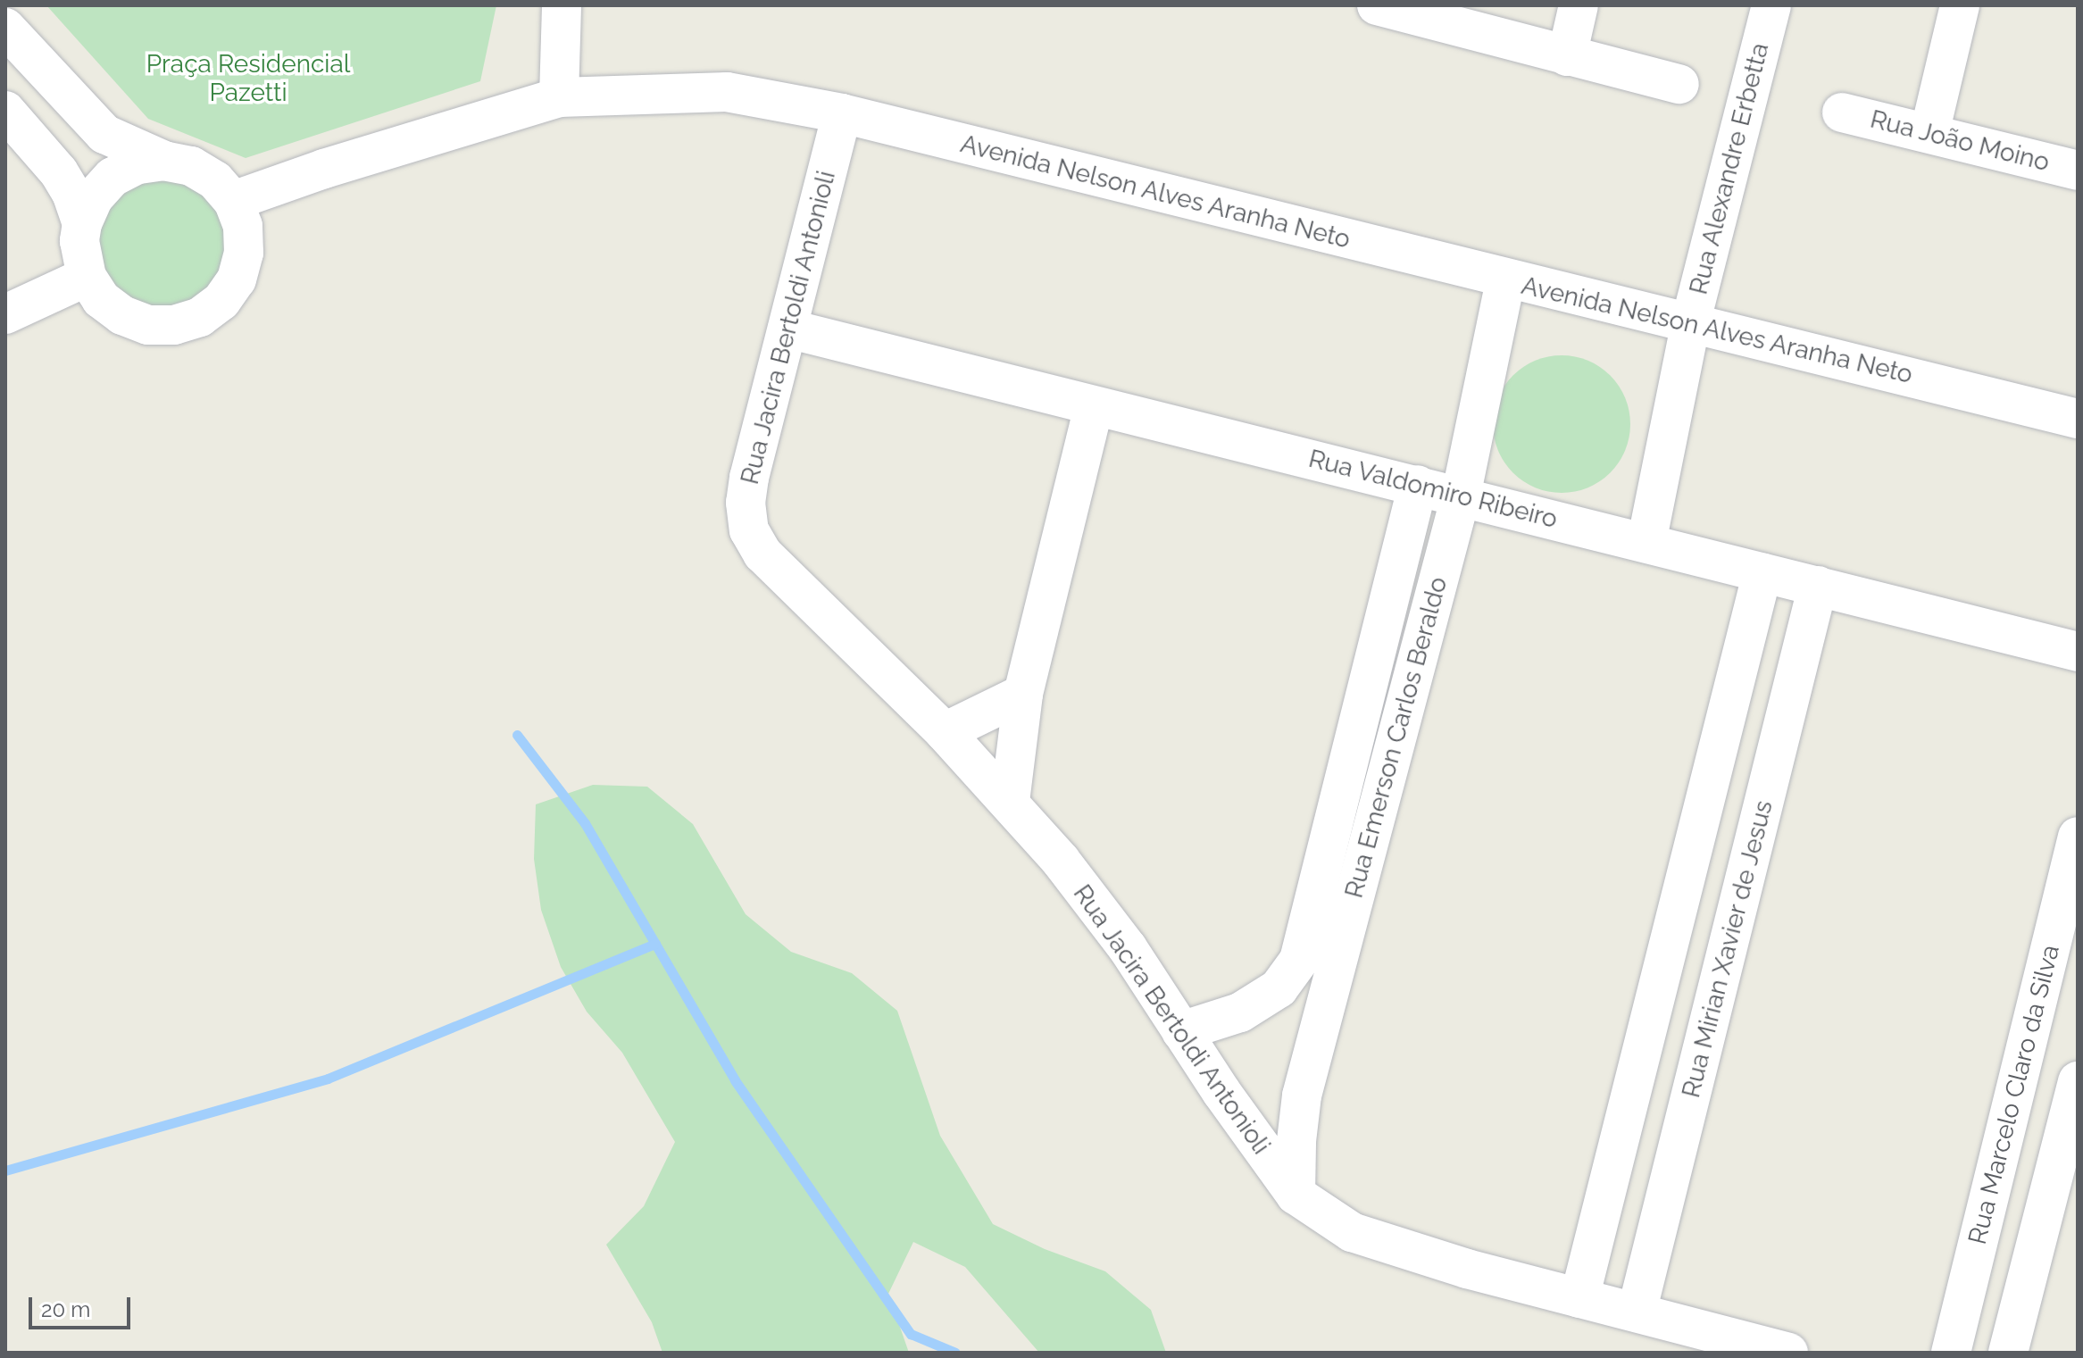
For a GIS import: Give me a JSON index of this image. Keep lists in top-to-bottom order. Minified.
{"streets":{"street":["Rua João Moino","Rua Alexandre Erbetta","Avenida Nelson Alves Aranha Neto","Rua Jacira Bertoldi Antonioli","Rua Valdomiro Ribeiro","Rua Emerson Carlos Beraldo","Rua Mirian Xavier de Jesus","Rua Marcelo Claro da Silva"]},"crossings":[["Rua Alexandre Erbetta","Avenida Nelson Alves Aranha Neto"],["Rua Alexandre Erbetta","Rua Valdomiro Ribeiro"],["Avenida Nelson Alves Aranha Neto","Rua Jacira Bertoldi Antonioli"],["Avenida Nelson Alves Aranha Neto","Rua Emerson Carlos Beraldo"],["Rua Jacira Bertoldi Antonioli","Rua Valdomiro Ribeiro"],["Rua Jacira Bertoldi Antonioli","Rua Emerson Carlos Beraldo"],["Rua Jacira Bertoldi Antonioli","Rua Mirian Xavier de Jesus"],["Rua Valdomiro Ribeiro","Rua Emerson Carlos Beraldo"],["Rua Valdomiro Ribeiro","Rua Mirian Xavier de Jesus"]],"parks":["Praça Residencial Pazetti"],"scale_bar":"20 m"}
